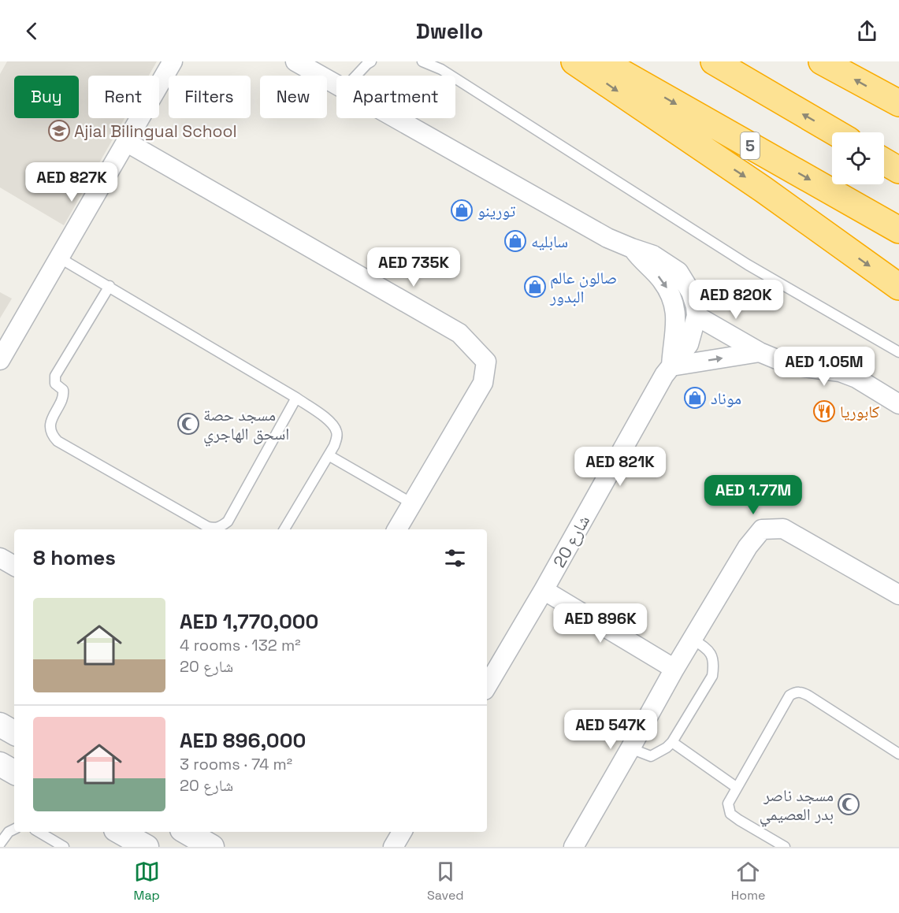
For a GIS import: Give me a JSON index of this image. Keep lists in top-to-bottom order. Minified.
{"streets":{"highway":["5"],"street":["شارع 20"]},"places":{"school or university":["Ajial Bilingual School"],"shop":["تورينو","سابليه","صالون عالم البدور","موناد"],"restaurant":["كابوريا"],"mosque":["مسجد حصة اسحق الهاجري","مسجد ناصر بدر العصيمي"]},"page":{"header":"Dwello","chip":["Buy","Rent","Filters","New","Apartment"],"price":["AED 827K","AED 735K","AED 820K","AED 1.05M","AED 821K","AED 1.77M","AED 896K","AED 547K"],"heading":"8 homes","list":[{"name":"AED 1,770,000","note":"4 rooms · 132 m² · شارع 20"},{"name":"AED 896,000","note":"3 rooms · 74 m² · شارع 20"}],"tabs":["Map","Saved","Home"]}}
